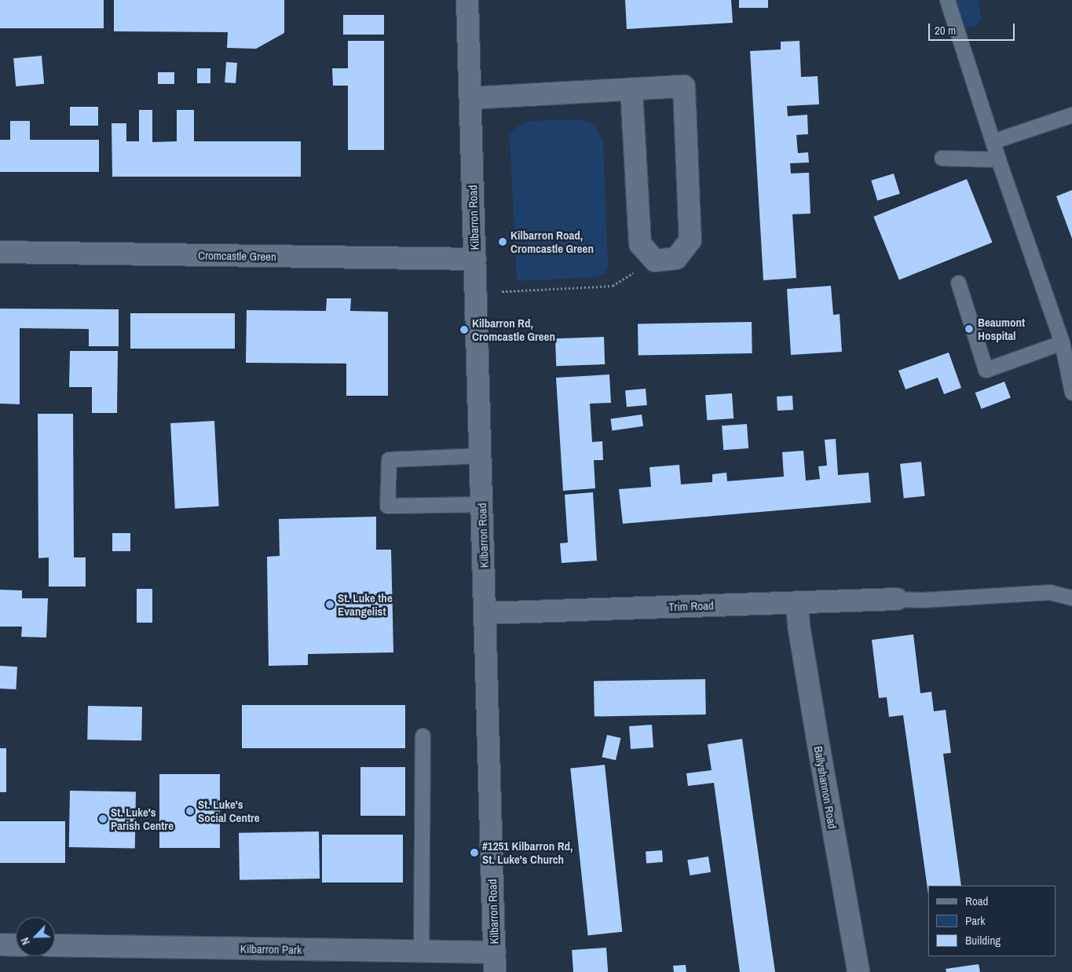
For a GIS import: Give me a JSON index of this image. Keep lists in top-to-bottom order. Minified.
{"streets":{"street":["Kilbarron Road","Cromcastle Green","Trim Road","Ballyshannon Road","Kilbarron Park"]},"crossings":[["Kilbarron Road","Cromcastle Green"],["Kilbarron Road","Trim Road"],["Kilbarron Road","Kilbarron Park"],["Trim Road","Ballyshannon Road"]],"places":["Kilbarron Road, Cromcastle Green","Beaumont Hospital","Kilbarron Rd, Cromcastle Green","St. Luke the Evangelist","St. Luke's Social Centre","St. Luke's Parish Centre","#1251 Kilbarron Rd, St. Luke's Church"],"legend":["Road","Park","Building"],"scale_bar":"20 m","north":"bottom left"}
